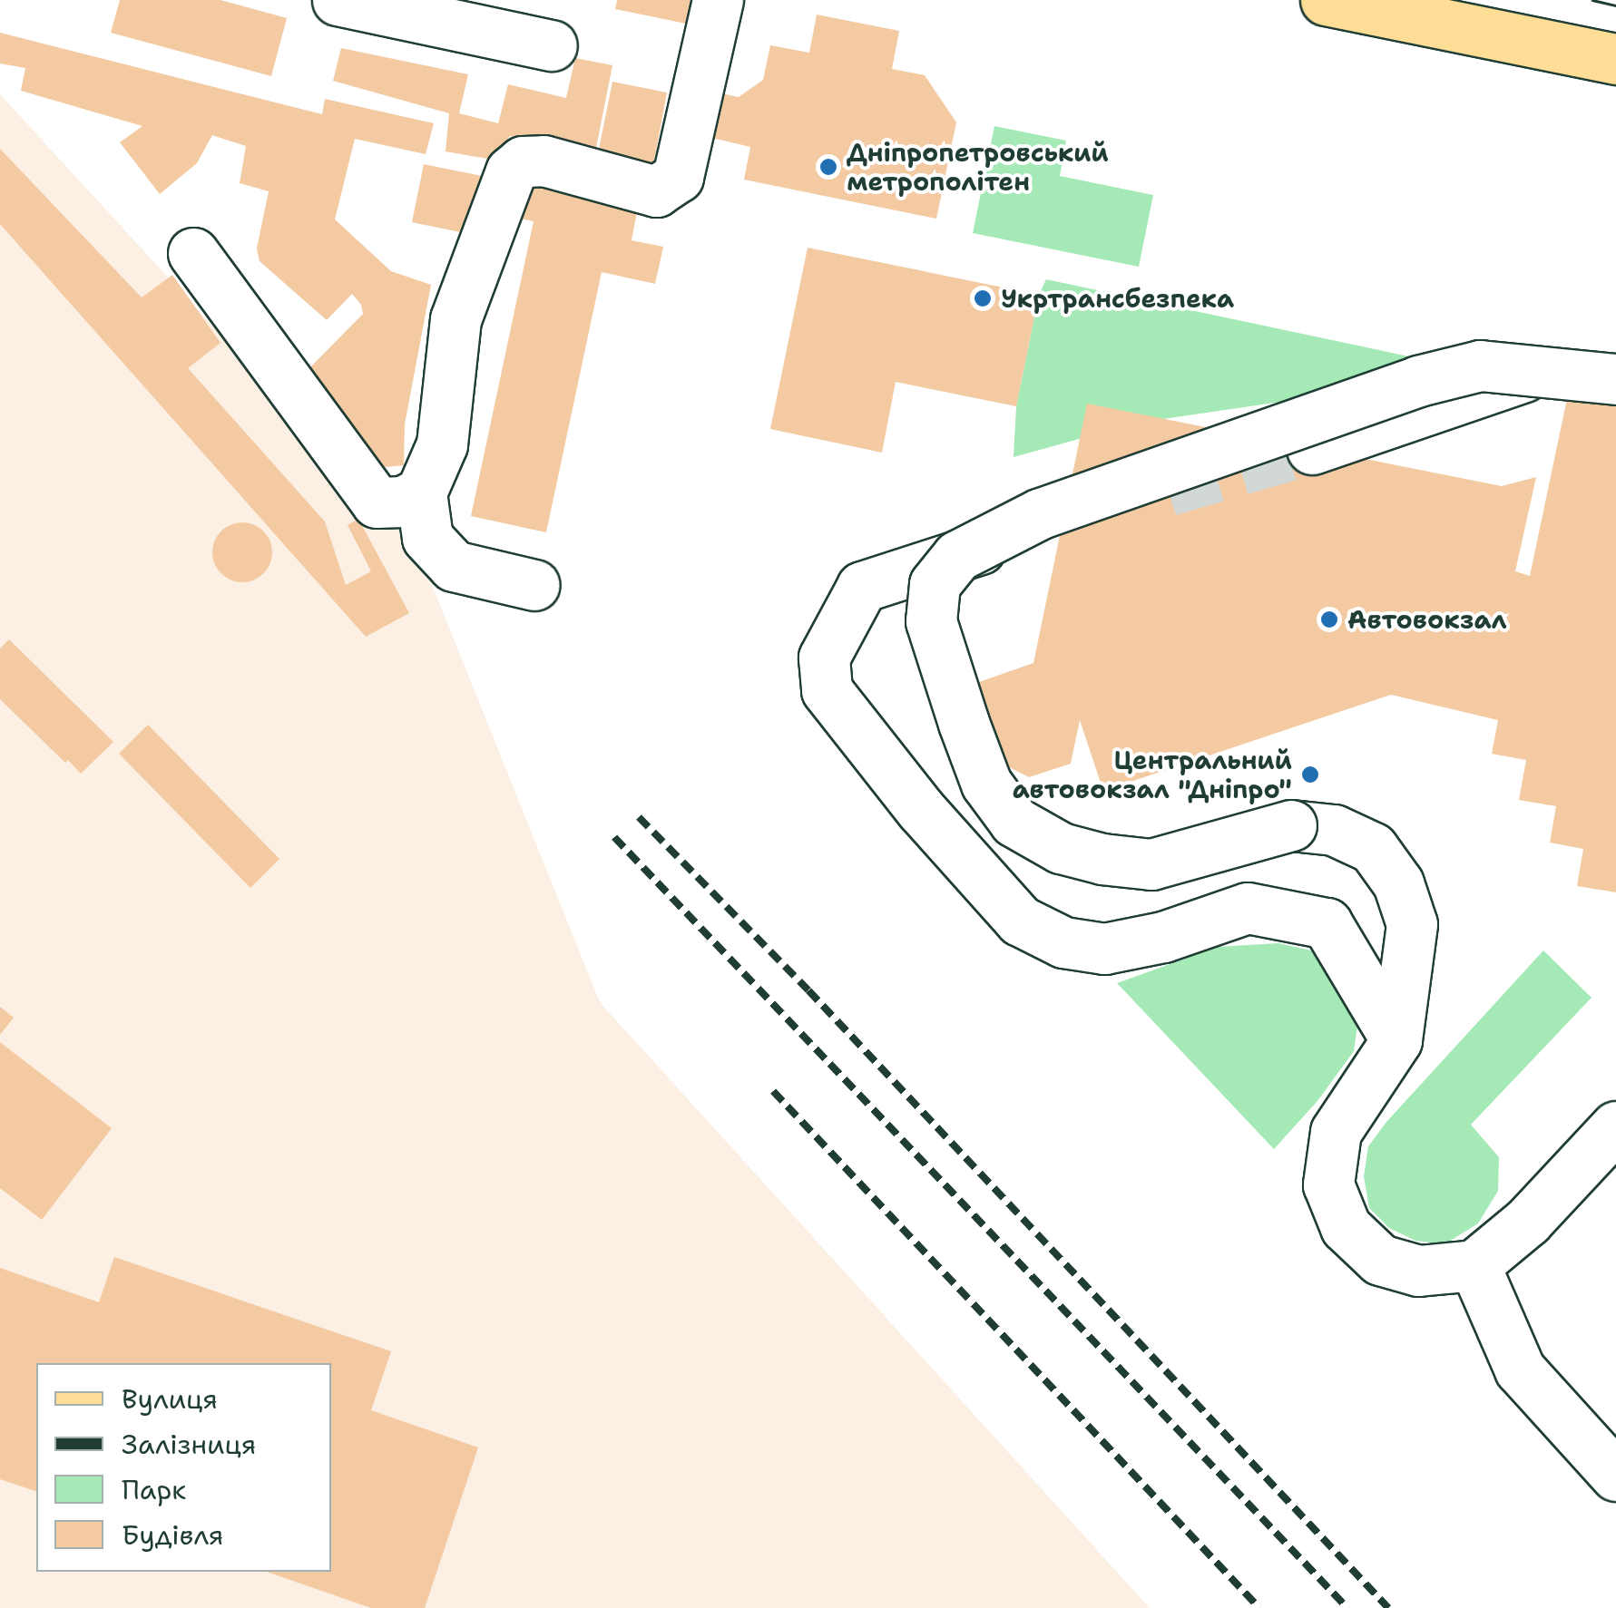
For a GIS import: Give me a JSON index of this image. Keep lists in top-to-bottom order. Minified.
{"places":["Дніпропетровський метрополітен","Укртрансбезпека","Автовокзал","Центральний автовокзал \"Дніпро\""],"legend":["Вулиця","Залізниця","Парк","Будівля"]}
